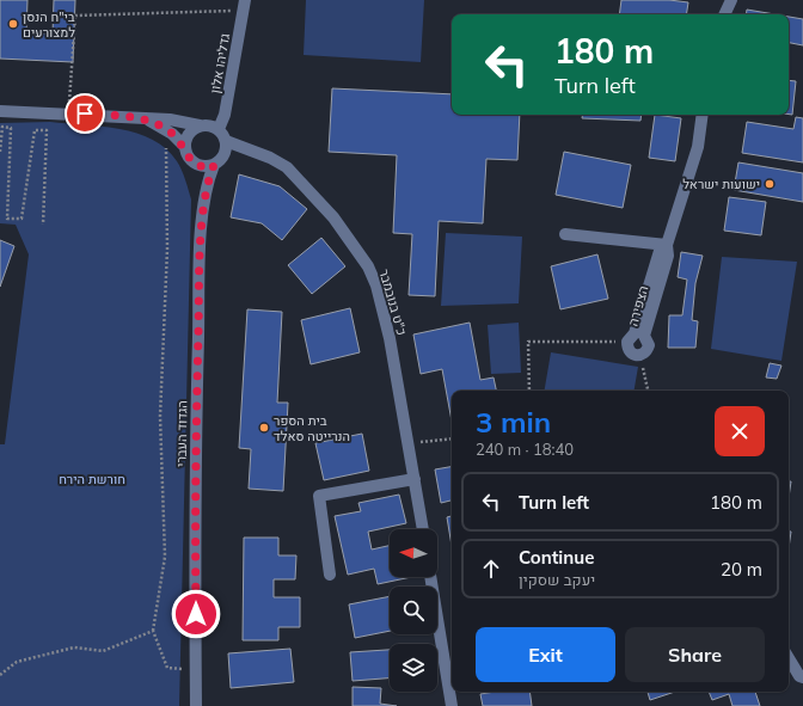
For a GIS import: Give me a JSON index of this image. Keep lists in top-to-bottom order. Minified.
{"streets":{"street":["גדליהו אלון","כ\"ט בנובמבר","הצפירה","הגדוד העברי"]},"crossings":[["גדליהו אלון","כ\"ט בנובמבר"],["גדליהו אלון","הגדוד העברי"],["כ\"ט בנובמבר","הגדוד העברי"]],"parks":["חורשת הירח"],"places":["בי\"ח הנסן למצורעים","ישועות ישראל","בית הספר הנרייטה סאלד"],"north":"left","page":{"turn":["180 m","Turn left"],"heading":["3 min","240 m · 18:40"],"list":[{"name":"Turn left","value":"180 m"},{"name":"Continue","note":"יעקב שסקין","value":"20 m"}],"buttons":["Exit","Share"]}}
